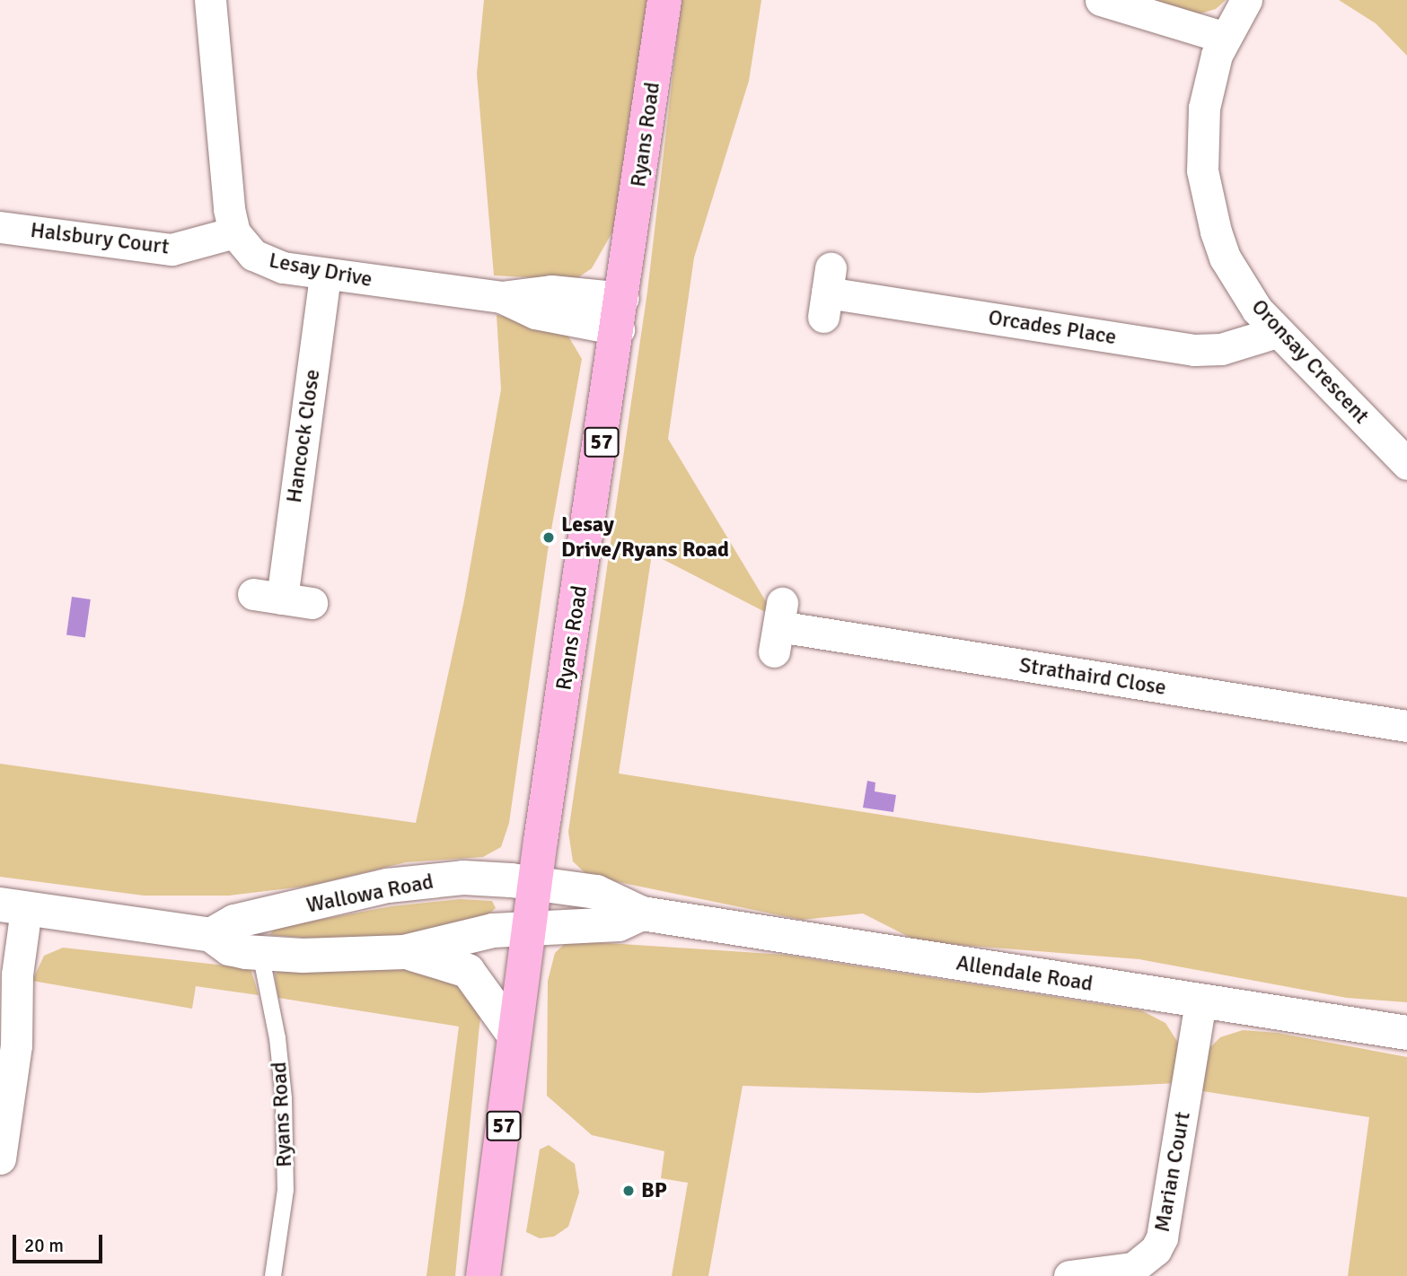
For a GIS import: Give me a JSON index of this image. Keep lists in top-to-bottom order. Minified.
{"streets":{"main road":["Ryans Road","57"],"street":["Halsbury Court","Lesay Drive","Orcades Place","Oronsay Crescent","Hancock Close","Strathaird Close","Wallowa Road","Allendale Road","Marian Court"]},"crossings":[["Ryans Road","Lesay Drive"],["Ryans Road","Wallowa Road"],["Ryans Road","Allendale Road"],["Halsbury Court","Lesay Drive"],["Lesay Drive","Hancock Close"],["Orcades Place","Oronsay Crescent"],["Wallowa Road","Allendale Road"],["Allendale Road","Marian Court"]],"places":["Lesay Drive/Ryans Road","BP"],"scale_bar":"20 m"}
